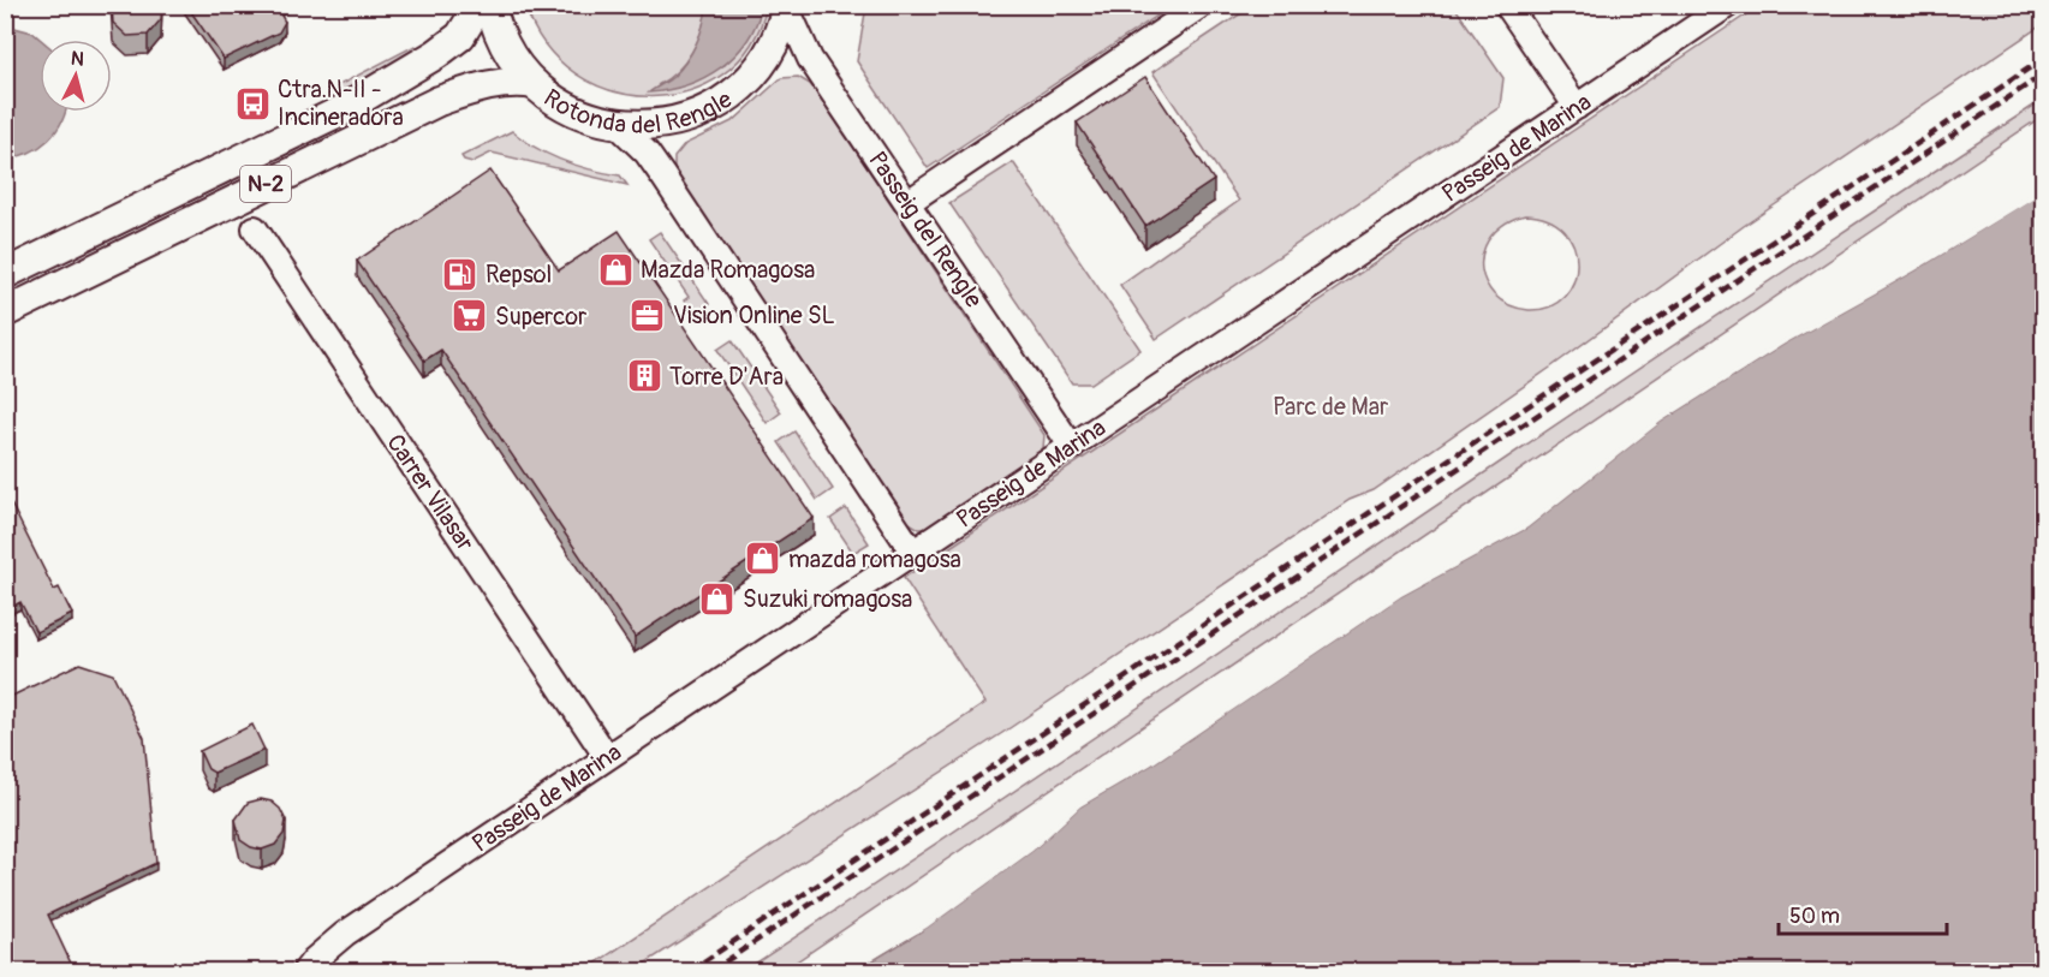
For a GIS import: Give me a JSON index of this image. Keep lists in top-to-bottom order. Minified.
{"streets":{"main road":["Rotonda del Rengle","N-2"],"street":["Passeig de Marina","Passeig del Rengle","Carrer Vilasar"]},"crossings":[["Rotonda del Rengle","N-2"],["Rotonda del Rengle","Passeig del Rengle"],["Passeig de Marina","Passeig del Rengle"],["Passeig de Marina","Carrer Vilasar"]],"parks":["Parc de Mar"],"places":{"bus stop":["Ctra.N-II - Incineradora"],"shop":["Mazda Romagosa","mazda romagosa","Suzuki romagosa"],"fuel station":["Repsol"],"office":["Vision Online SL"],"supermarket":["Supercor"],"building":["Torre D'Ara"]},"scale_bar":"50 m","north":"top"}
